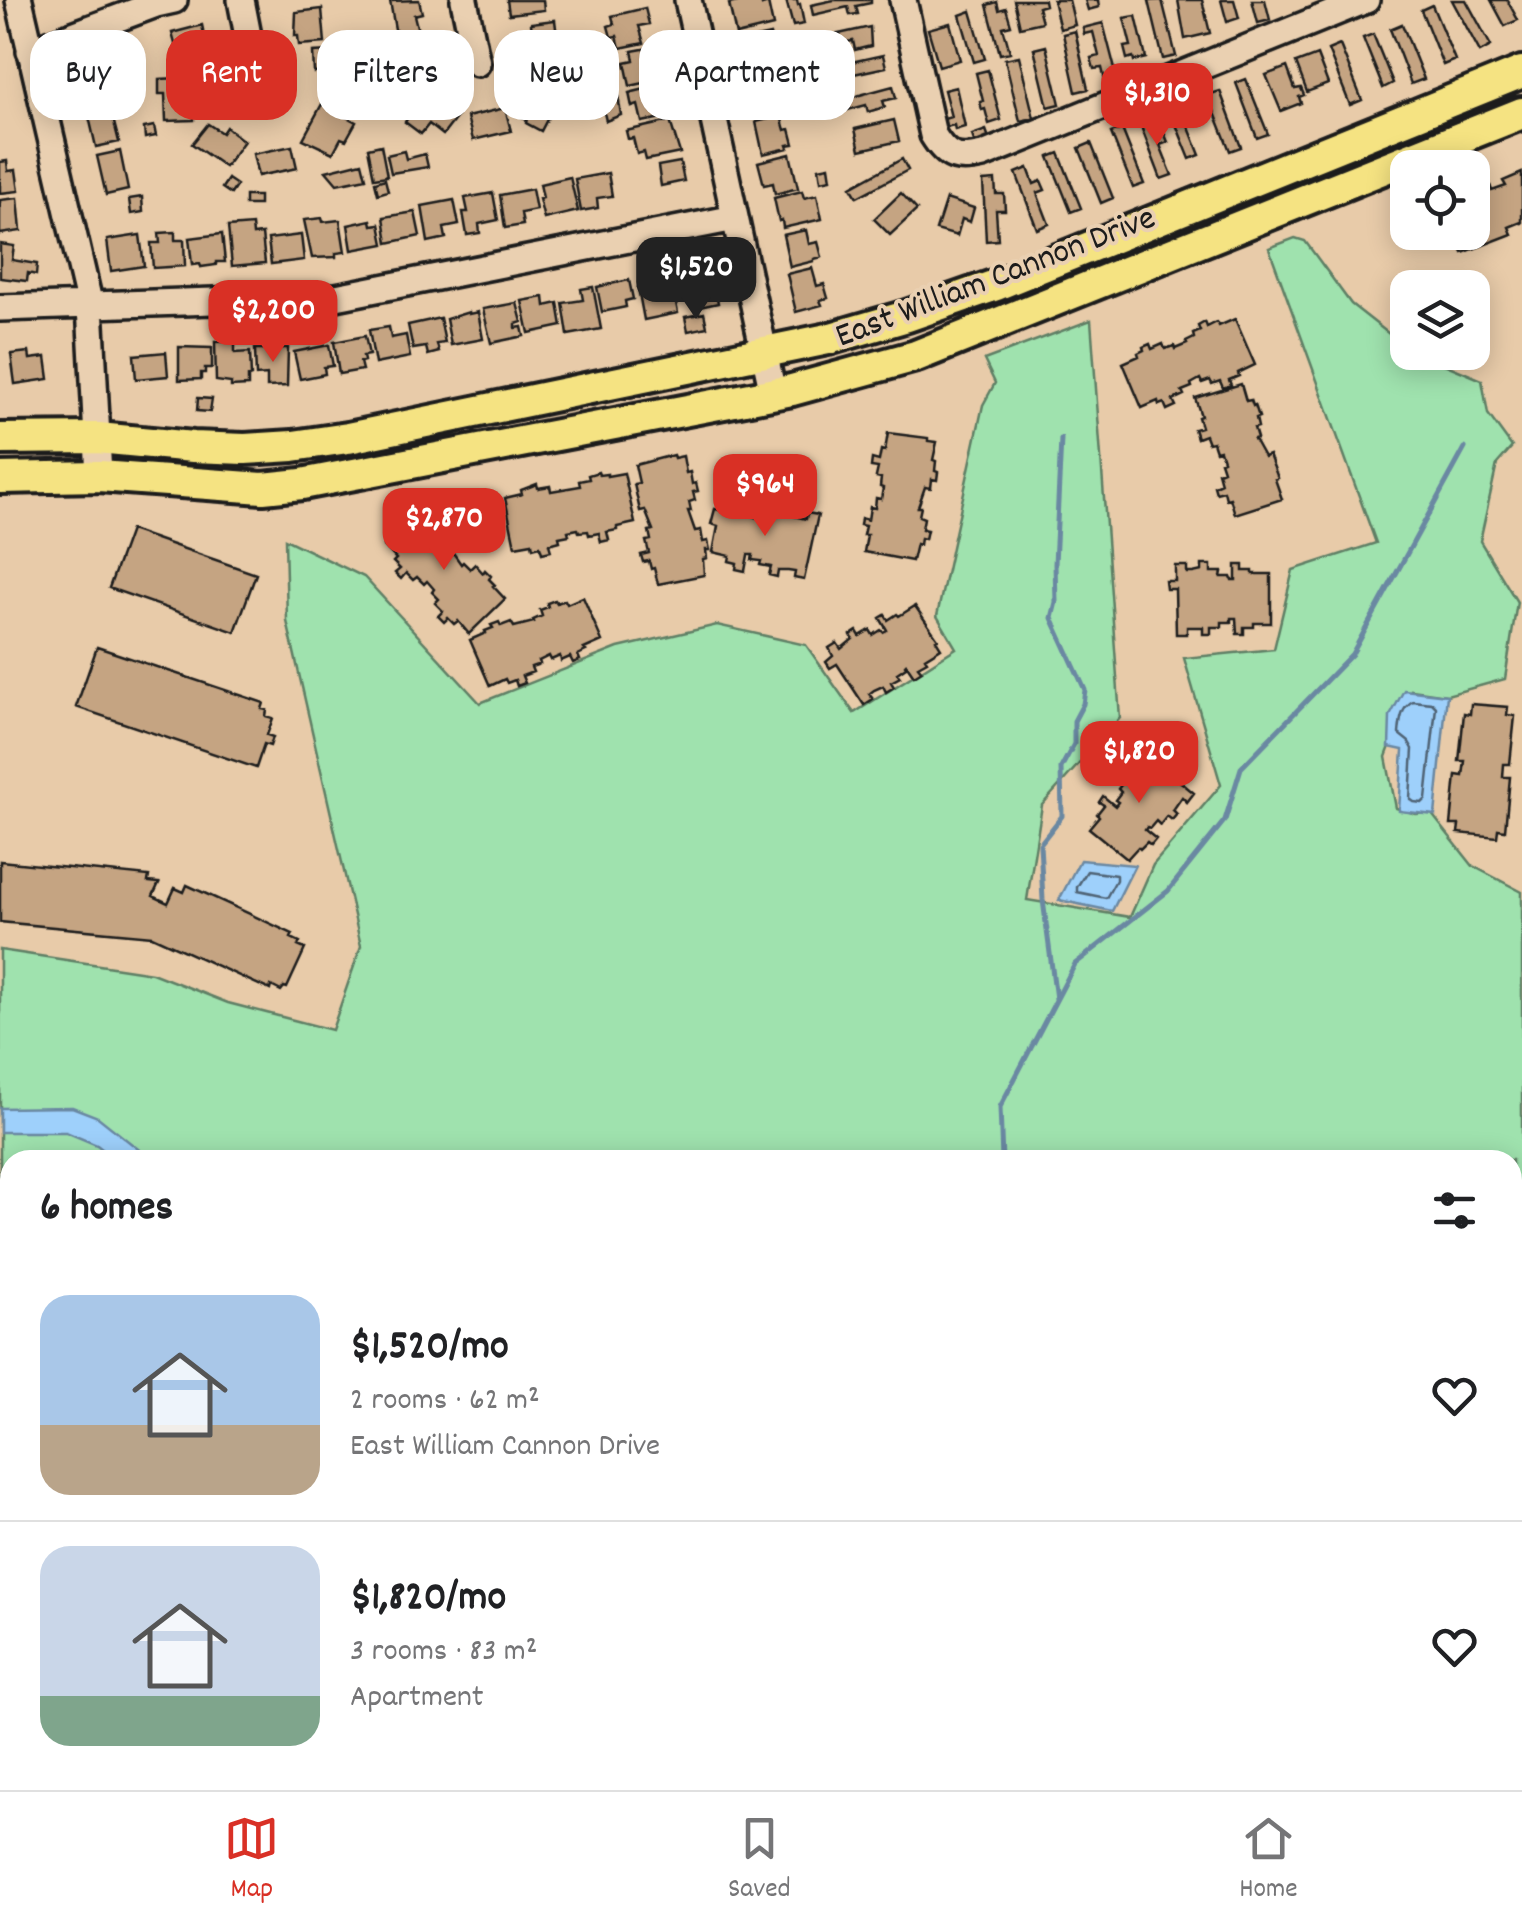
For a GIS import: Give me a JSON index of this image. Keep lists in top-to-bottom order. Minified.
{"streets":{"main road":["East William Cannon Drive"]},"page":{"chip":["Buy","Rent","Filters","New","Apartment"],"price":["$1,310","$1,520","$2,200","$964","$2,870","$1,820"],"heading":"6 homes","list":[{"name":"$1,520/mo","note":"2 rooms · 62 m² · East William Cannon Drive"},{"name":"$1,820/mo","note":"3 rooms · 83 m² · Apartment"}],"tabs":["Map","Saved","Home"]}}
